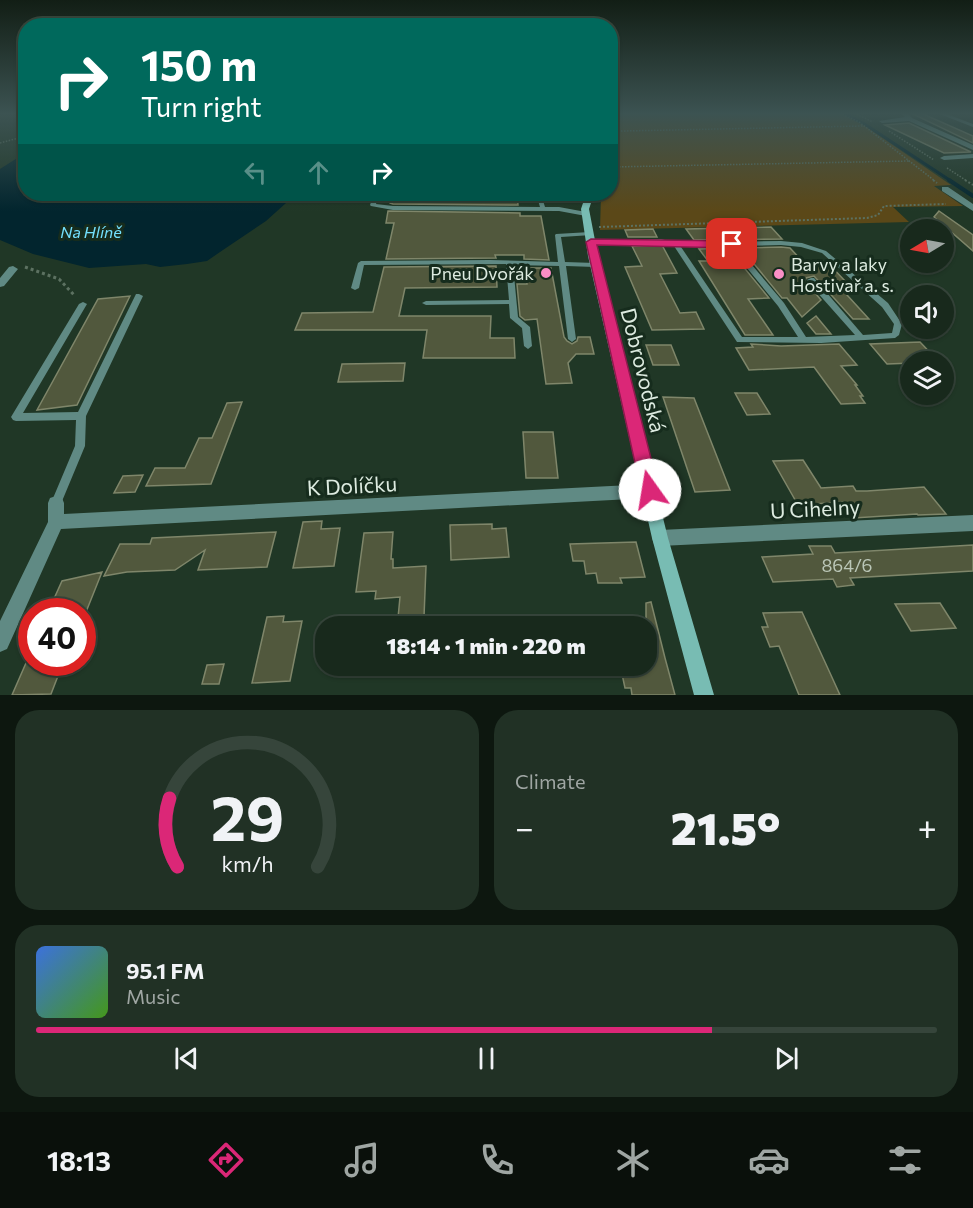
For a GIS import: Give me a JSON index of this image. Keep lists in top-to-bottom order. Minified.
{"streets":{"street":["Dobrovodská","K Dolíčku","U Cihelny"]},"crossings":[["Dobrovodská","K Dolíčku"],["Dobrovodská","U Cihelny"]],"water":["Na Hlíně"],"places":["Pneu Dvořák","Barvy a laky Hostivař a. s."],"house_numbers":["864/6"],"north":"left","page":{"turn":["150 m","Turn right"],"limit":"40","trip":"18:14 · 1 min · 220 m","tile":"Climate","heat":["−","21.5°","+"],"song":["95.1 FM","Music"],"tabs":"18:13","gauge":["29","km/h"]}}
